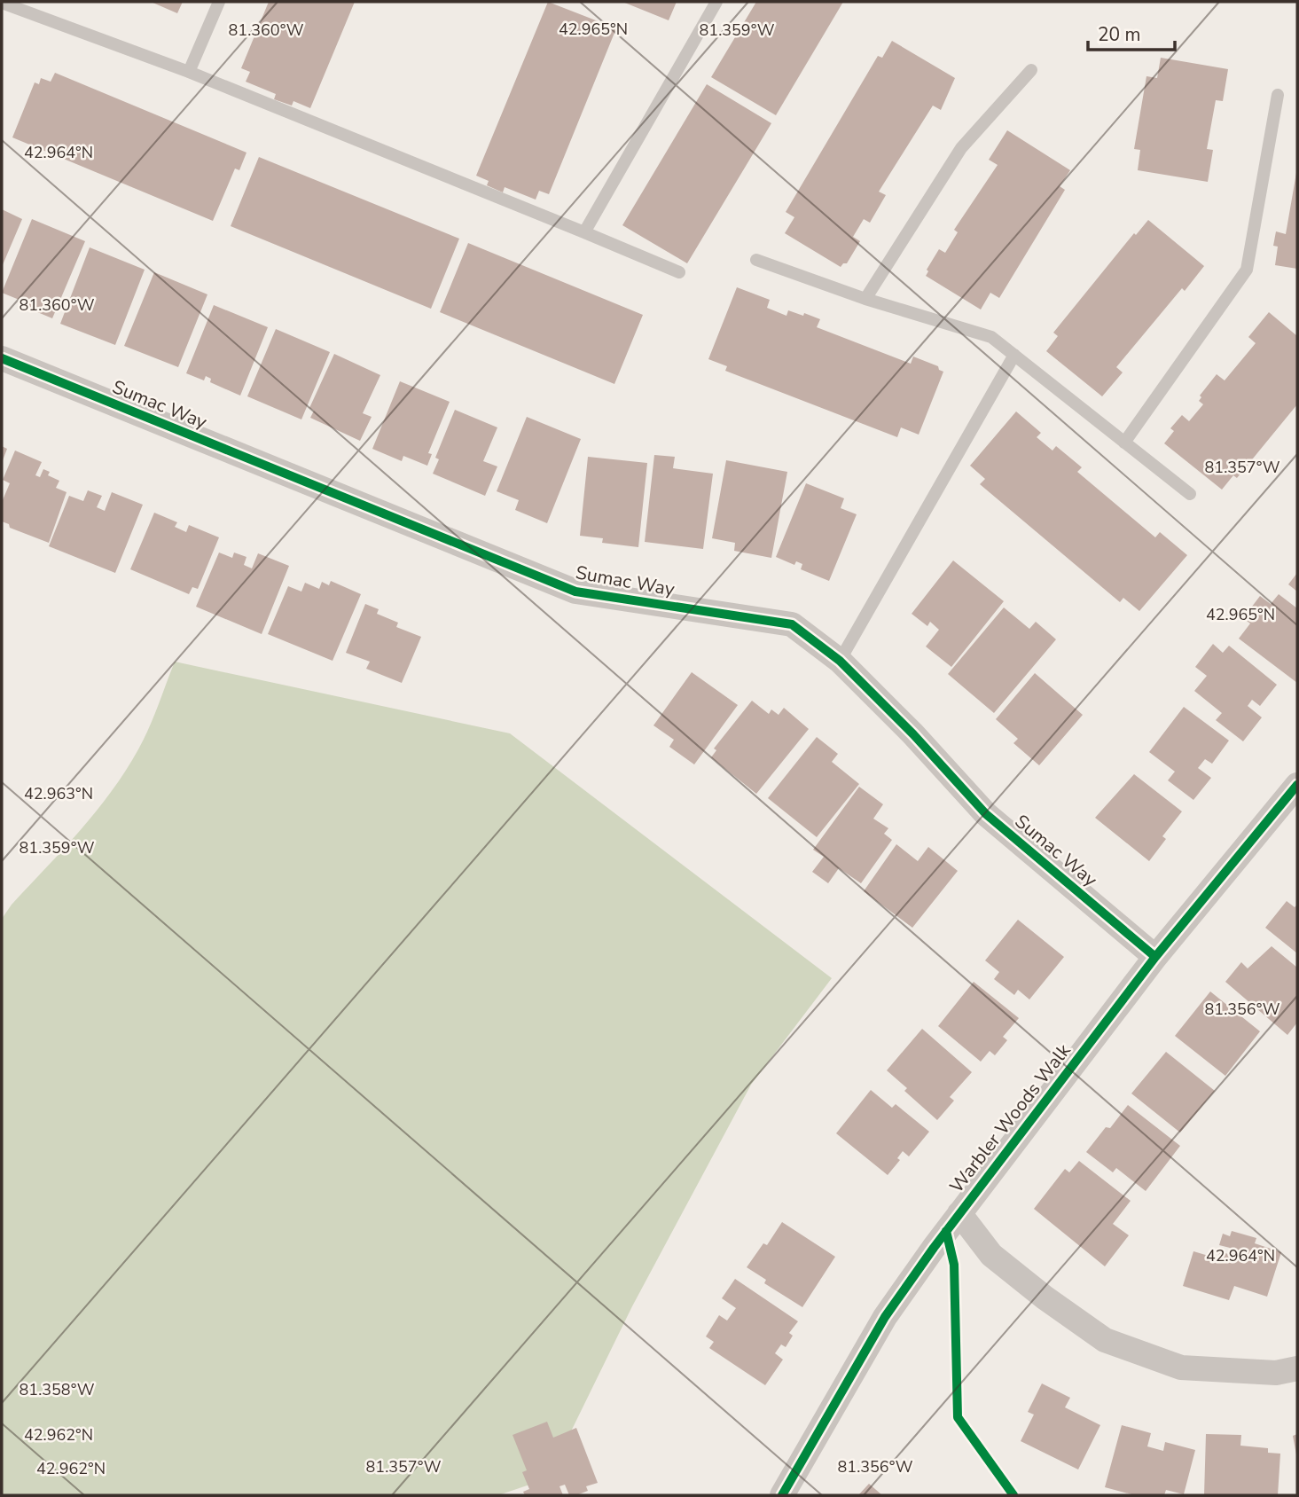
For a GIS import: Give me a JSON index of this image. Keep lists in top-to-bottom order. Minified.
{"streets":{"street":["Sumac Way","Warbler Woods Walk"]},"crossings":[["Sumac Way","Warbler Woods Walk"]],"scale_bar":"20 m","coordinates":["42.965°N","81.360°W","81.359°W","42.964°N","81.357°W","42.963°N","81.356°W","81.358°W","42.962°N"]}
